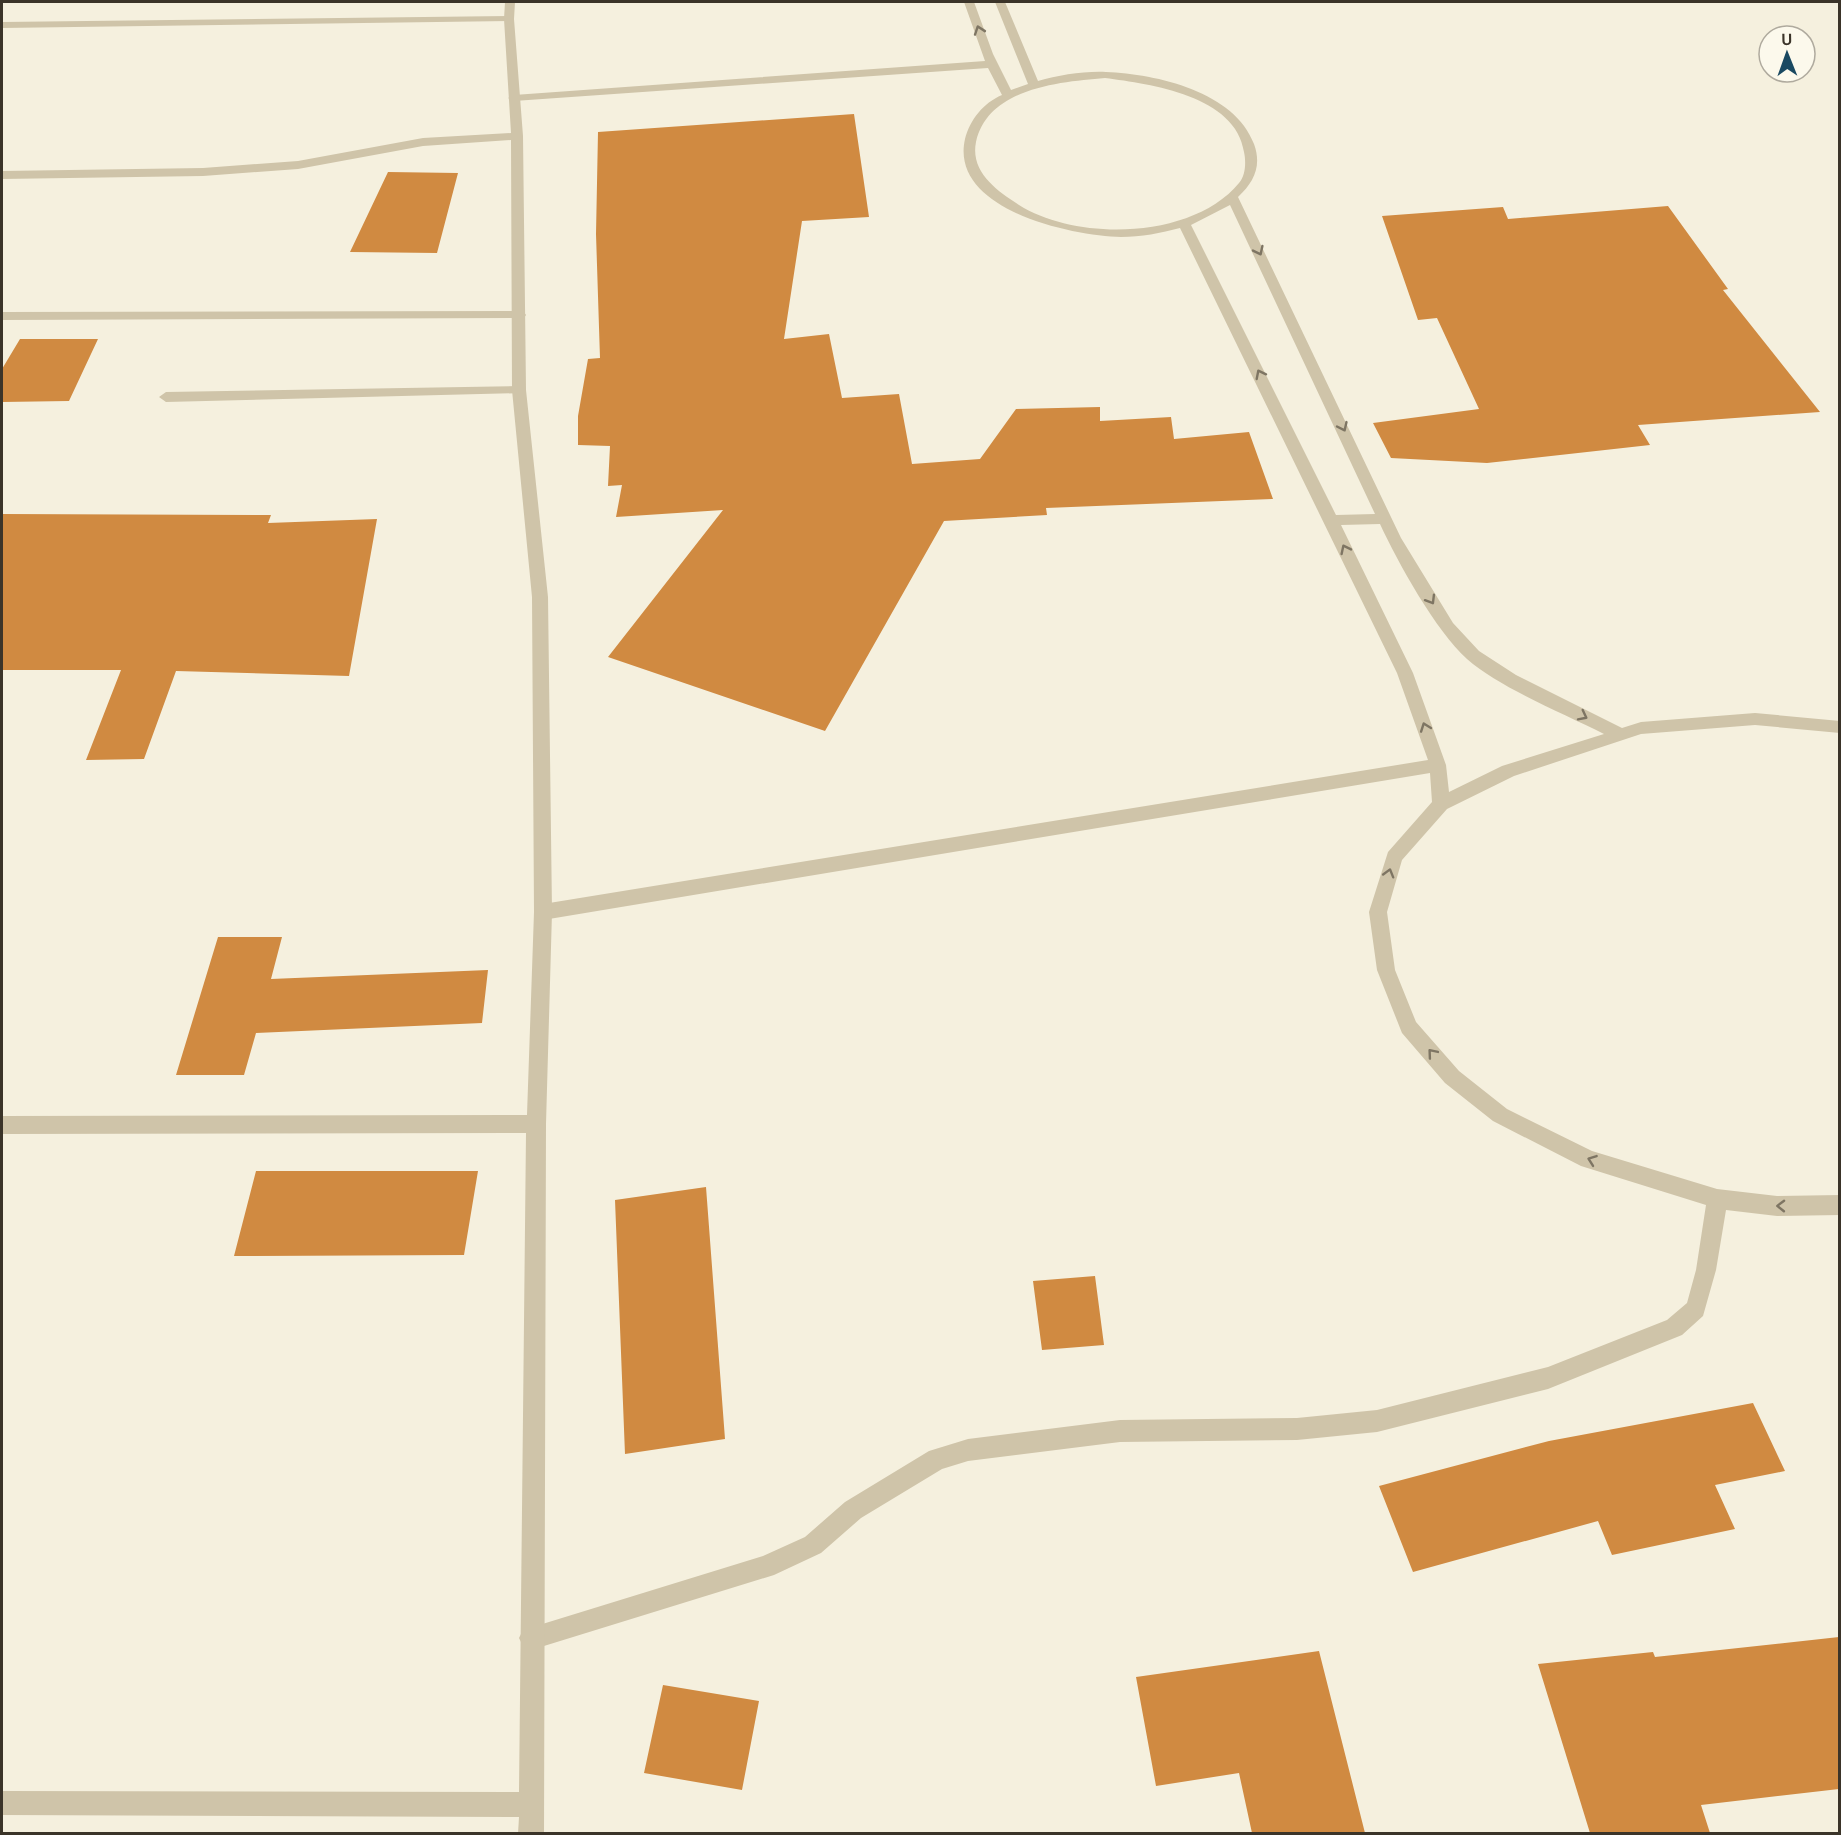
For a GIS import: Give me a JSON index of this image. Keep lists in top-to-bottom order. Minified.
{"north":"top"}
